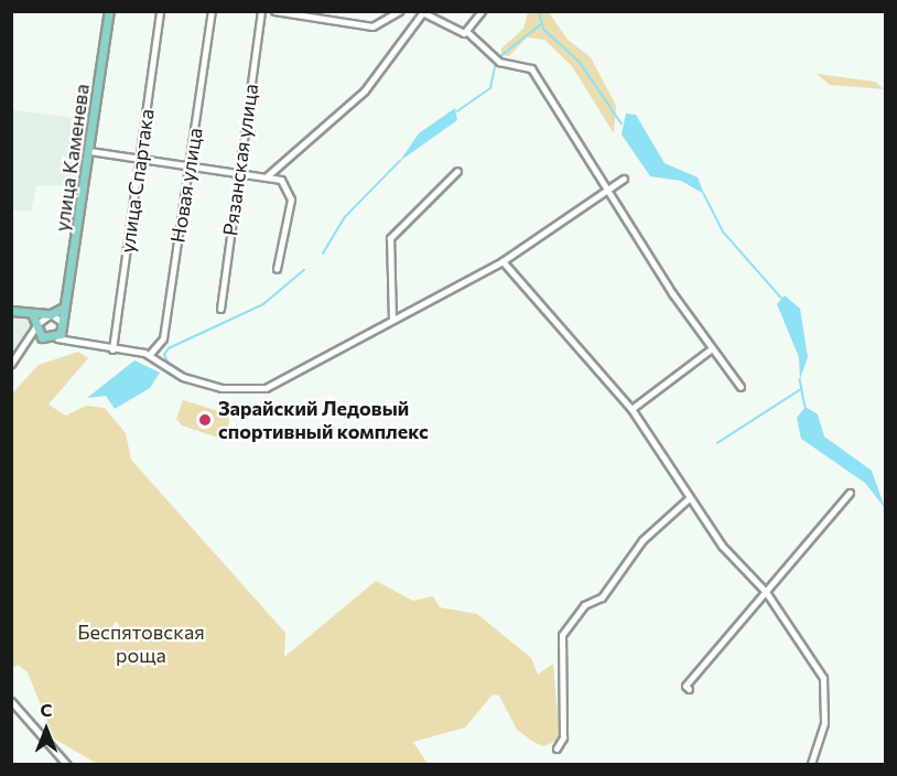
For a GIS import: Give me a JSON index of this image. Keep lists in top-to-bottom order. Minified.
{"streets":{"main road":["улица Каменева"],"street":["Рязанская улица","улица Спартака","Новая улица"]},"parks":["Беспятовская роща"],"places":["Зарайский Ледовый спортивный комплекс"],"north":"top"}
